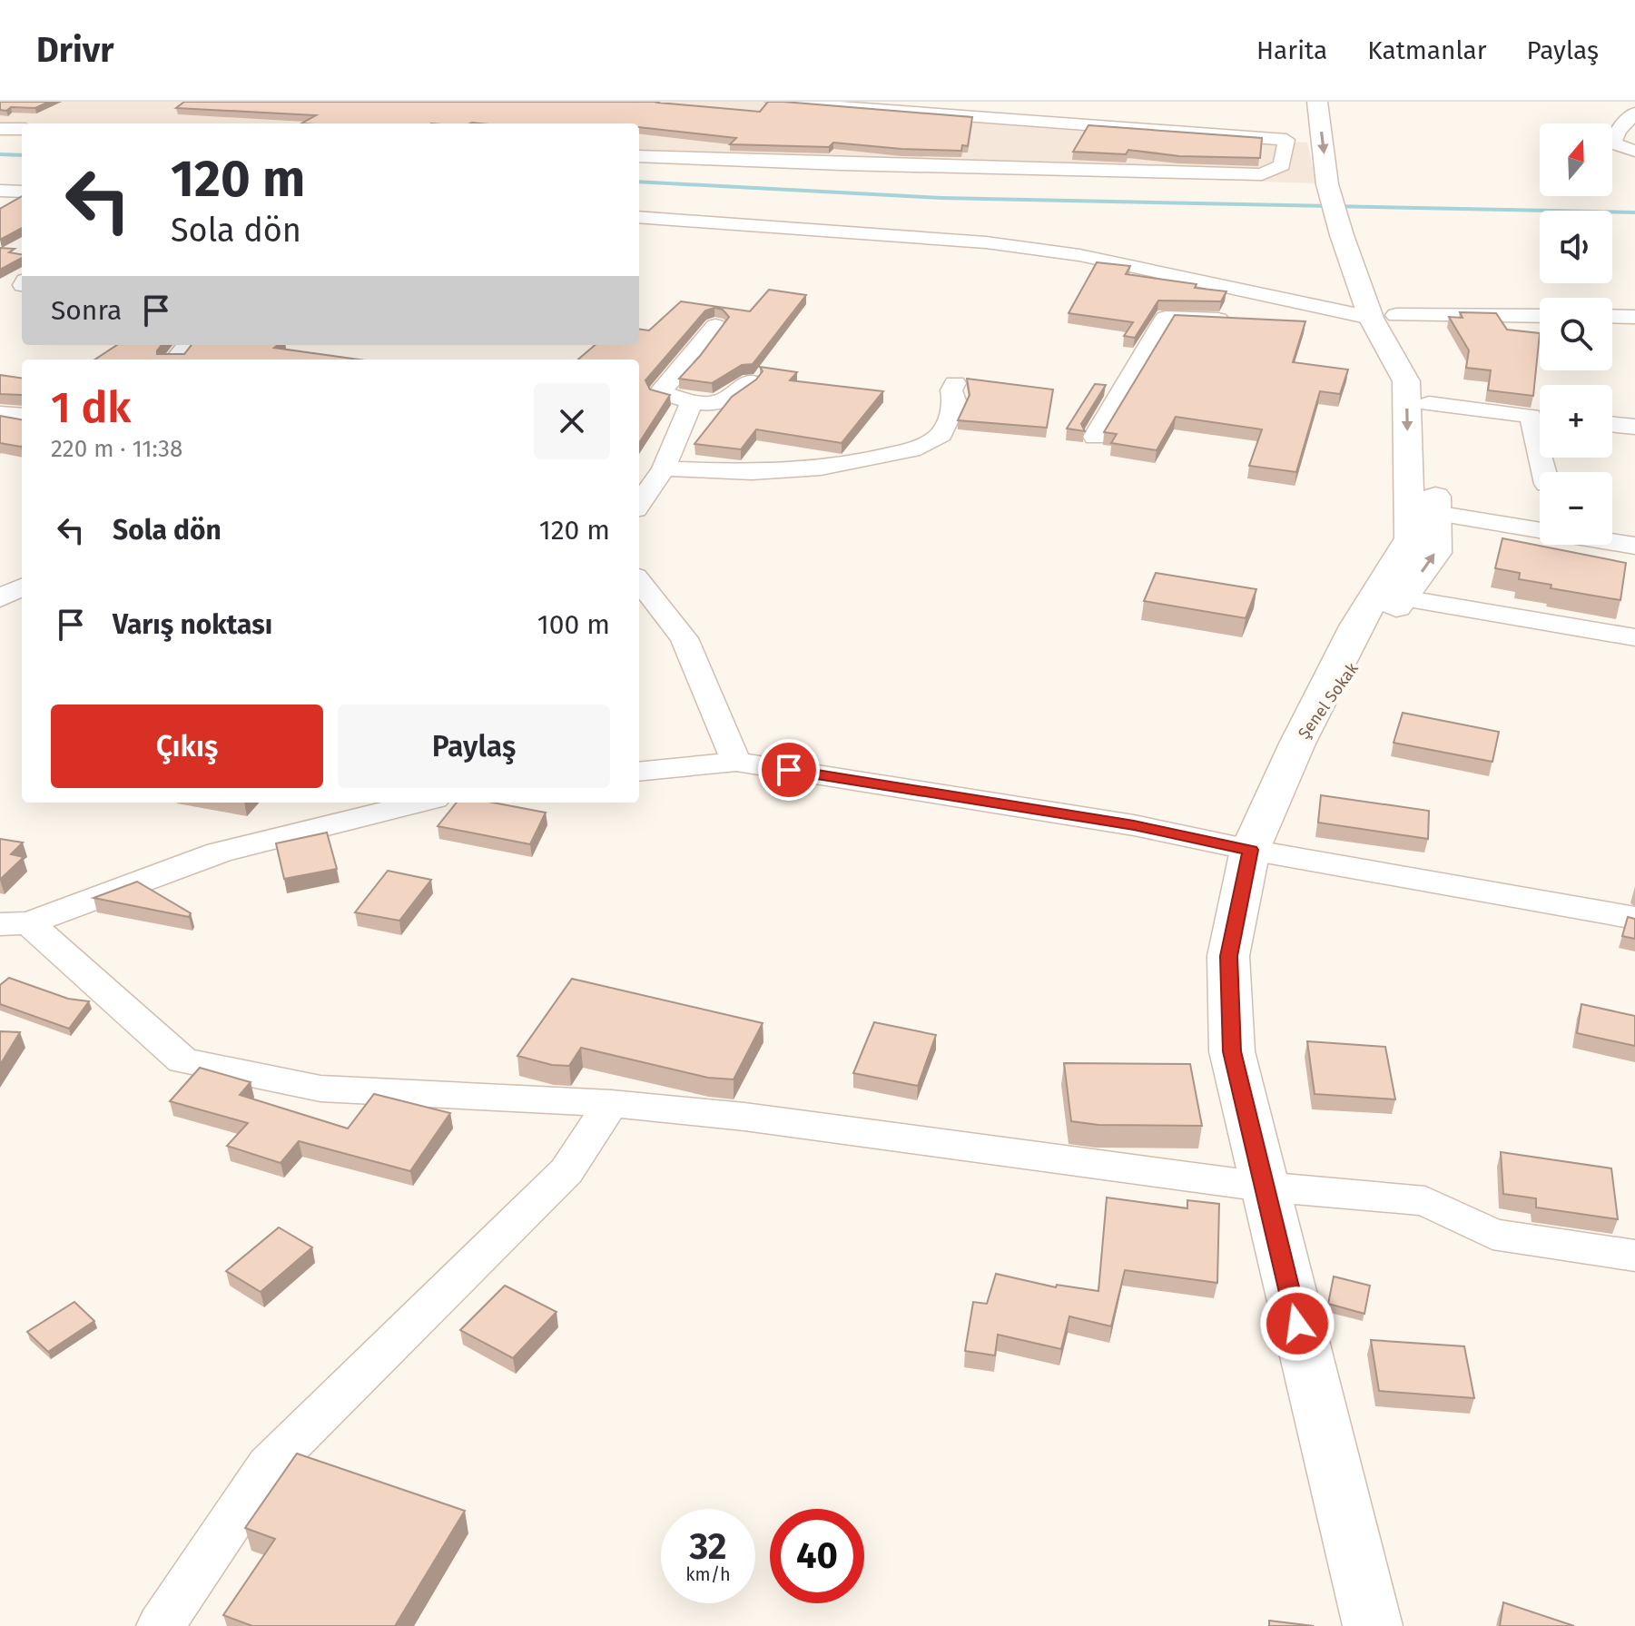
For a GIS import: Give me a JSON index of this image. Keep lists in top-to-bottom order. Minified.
{"streets":{"street":["Şenel Sokak"]},"north":"top","page":{"header":"Drivr","nav":["Harita","Katmanlar","Paylaş"],"map_buttons":["+","−"],"turn":["120 m","Sola dön"],"then":"Sonra","heading":["1 dk","220 m · 11:38"],"list":[{"name":"Sola dön","value":"120 m"},{"name":"Varış noktası","value":"100 m"}],"buttons":["Çıkış","Paylaş"],"speed":"32 km/h","limit":"40"}}
